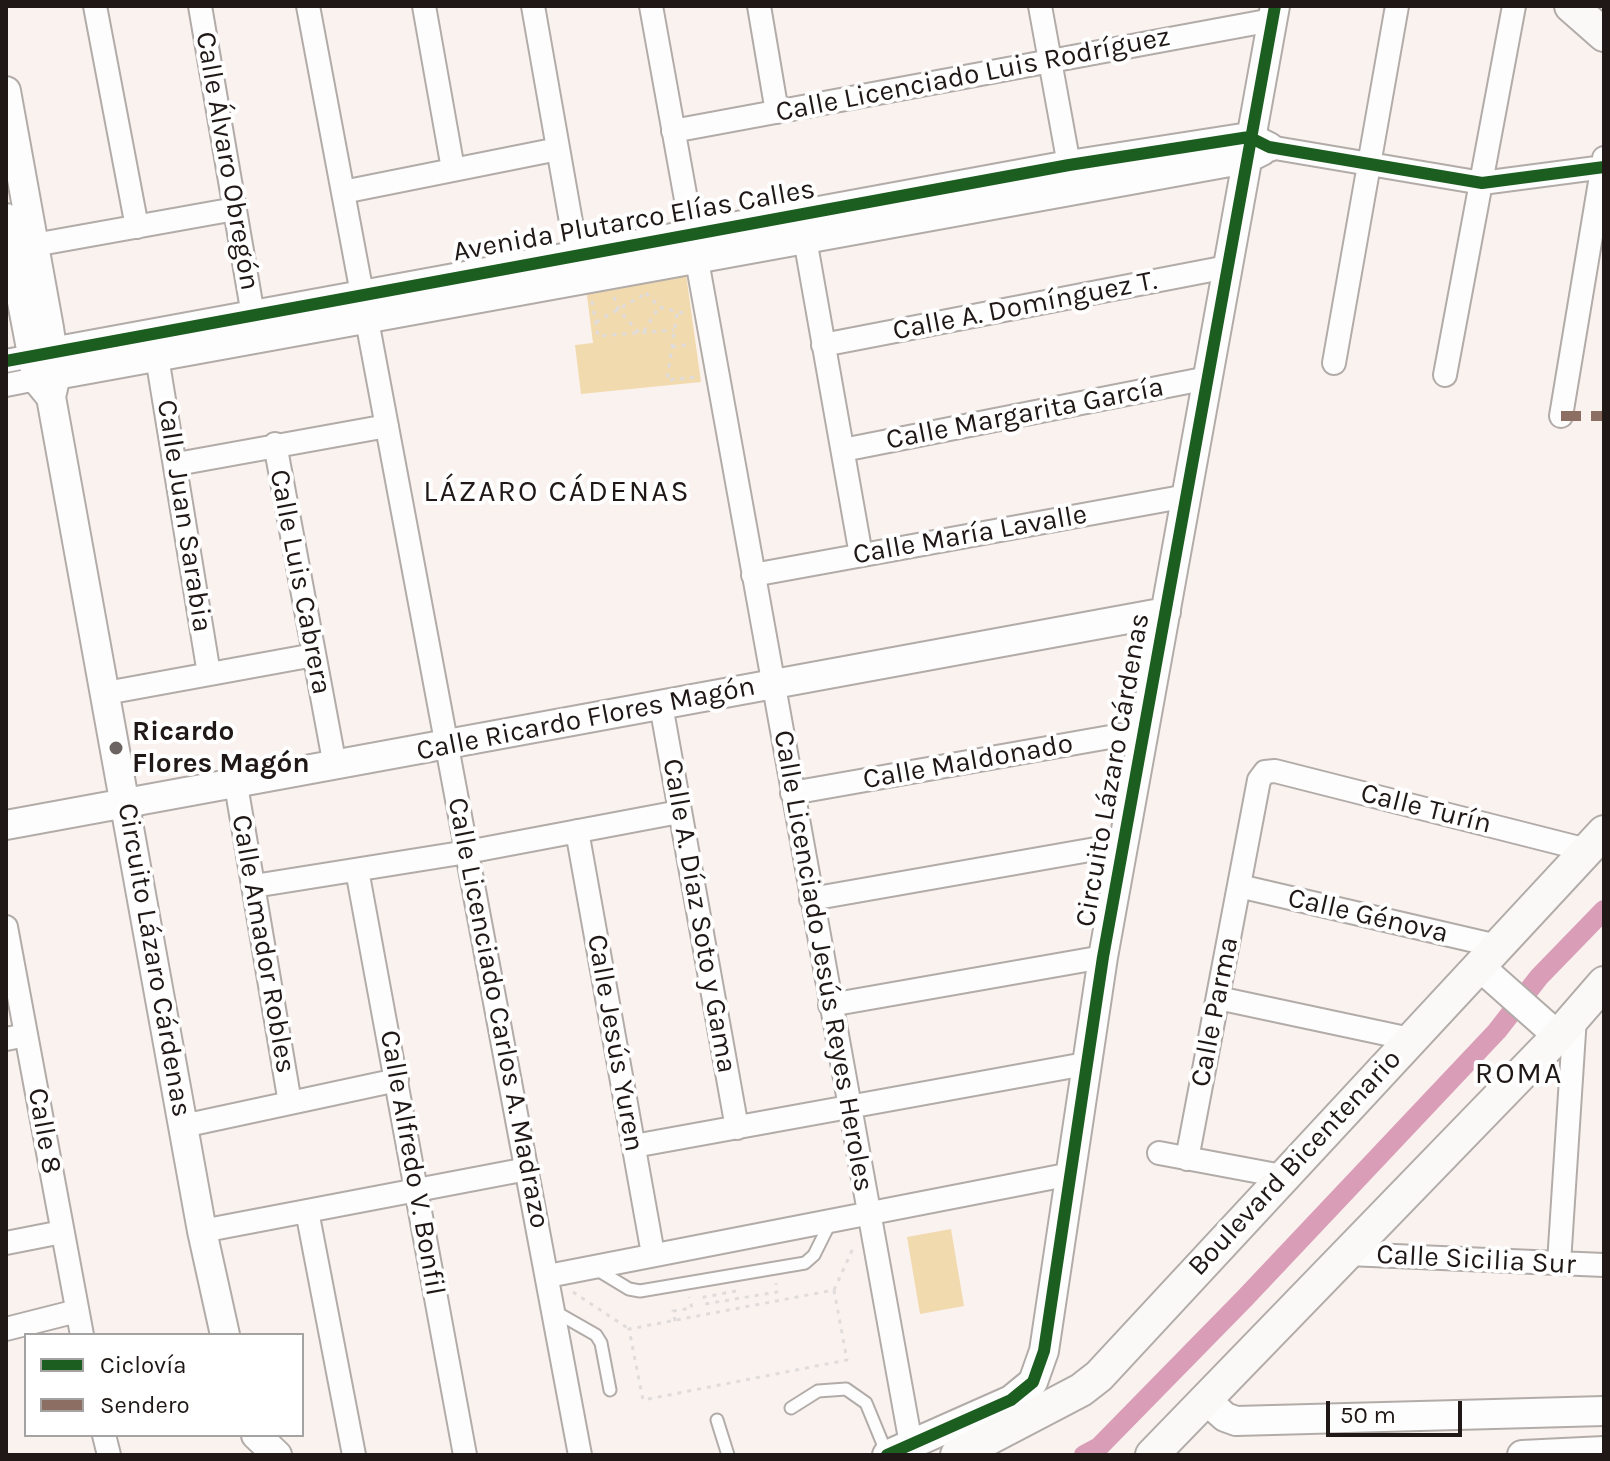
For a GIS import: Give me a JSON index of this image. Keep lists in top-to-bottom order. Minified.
{"streets":{"main road":["Boulevard Bicentenario"],"street":["Calle Licenciado Luis Rodríguez","Calle Álvaro Obregón","Avenida Plutarco Elías Calles","Calle A. Domínguez T.","Calle Margarita García","Calle Juan Sarabia","Calle María Lavalle","Calle Luis Cabrera","Calle Ricardo Flores Magón","Calle Maldonado","Circuito Lázaro Cárdenas","Calle Turín","Calle A. Díaz Soto y Gama","Calle Génova","Calle Amador Robles","Calle Licenciado Jesús Reyes Heroles","Calle Parma","Calle Licenciado Carlos A. Madrazo","Calle Jesús Yuren","Calle 8","Calle Alfredo V. Bonfil","Calle Sicilia Sur"]},"crossings":[["Calle Licenciado Luis Rodríguez","Circuito Lázaro Cárdenas"],["Calle Licenciado Luis Rodríguez","Calle Licenciado Jesús Reyes Heroles"],["Calle Álvaro Obregón","Avenida Plutarco Elías Calles"],["Avenida Plutarco Elías Calles","Calle Juan Sarabia"],["Avenida Plutarco Elías Calles","Circuito Lázaro Cárdenas"],["Avenida Plutarco Elías Calles","Calle Licenciado Jesús Reyes Heroles"],["Avenida Plutarco Elías Calles","Calle Licenciado Carlos A. Madrazo"],["Calle A. Domínguez T.","Circuito Lázaro Cárdenas"],["Calle Margarita García","Circuito Lázaro Cárdenas"],["Calle María Lavalle","Circuito Lázaro Cárdenas"],["Calle María Lavalle","Calle Licenciado Jesús Reyes Heroles"],["Calle Luis Cabrera","Calle Ricardo Flores Magón"],["Calle Ricardo Flores Magón","Circuito Lázaro Cárdenas"],["Calle Ricardo Flores Magón","Calle A. Díaz Soto y Gama"],["Calle Ricardo Flores Magón","Calle Amador Robles"],["Calle Ricardo Flores Magón","Calle Licenciado Jesús Reyes Heroles"],["Calle Ricardo Flores Magón","Calle Licenciado Carlos A. Madrazo"],["Calle Maldonado","Circuito Lázaro Cárdenas"],["Calle Maldonado","Calle Licenciado Jesús Reyes Heroles"],["Circuito Lázaro Cárdenas","Calle Licenciado Jesús Reyes Heroles"],["Calle Turín","Calle Parma"],["Calle Turín","Boulevard Bicentenario"],["Calle Génova","Calle Parma"],["Calle Génova","Boulevard Bicentenario"]],"districts":["LÁZARO CÁDENAS","ROMA"],"places":["Ricardo Flores Magón"],"legend":["Ciclovía","Sendero"],"scale_bar":"50 m"}
